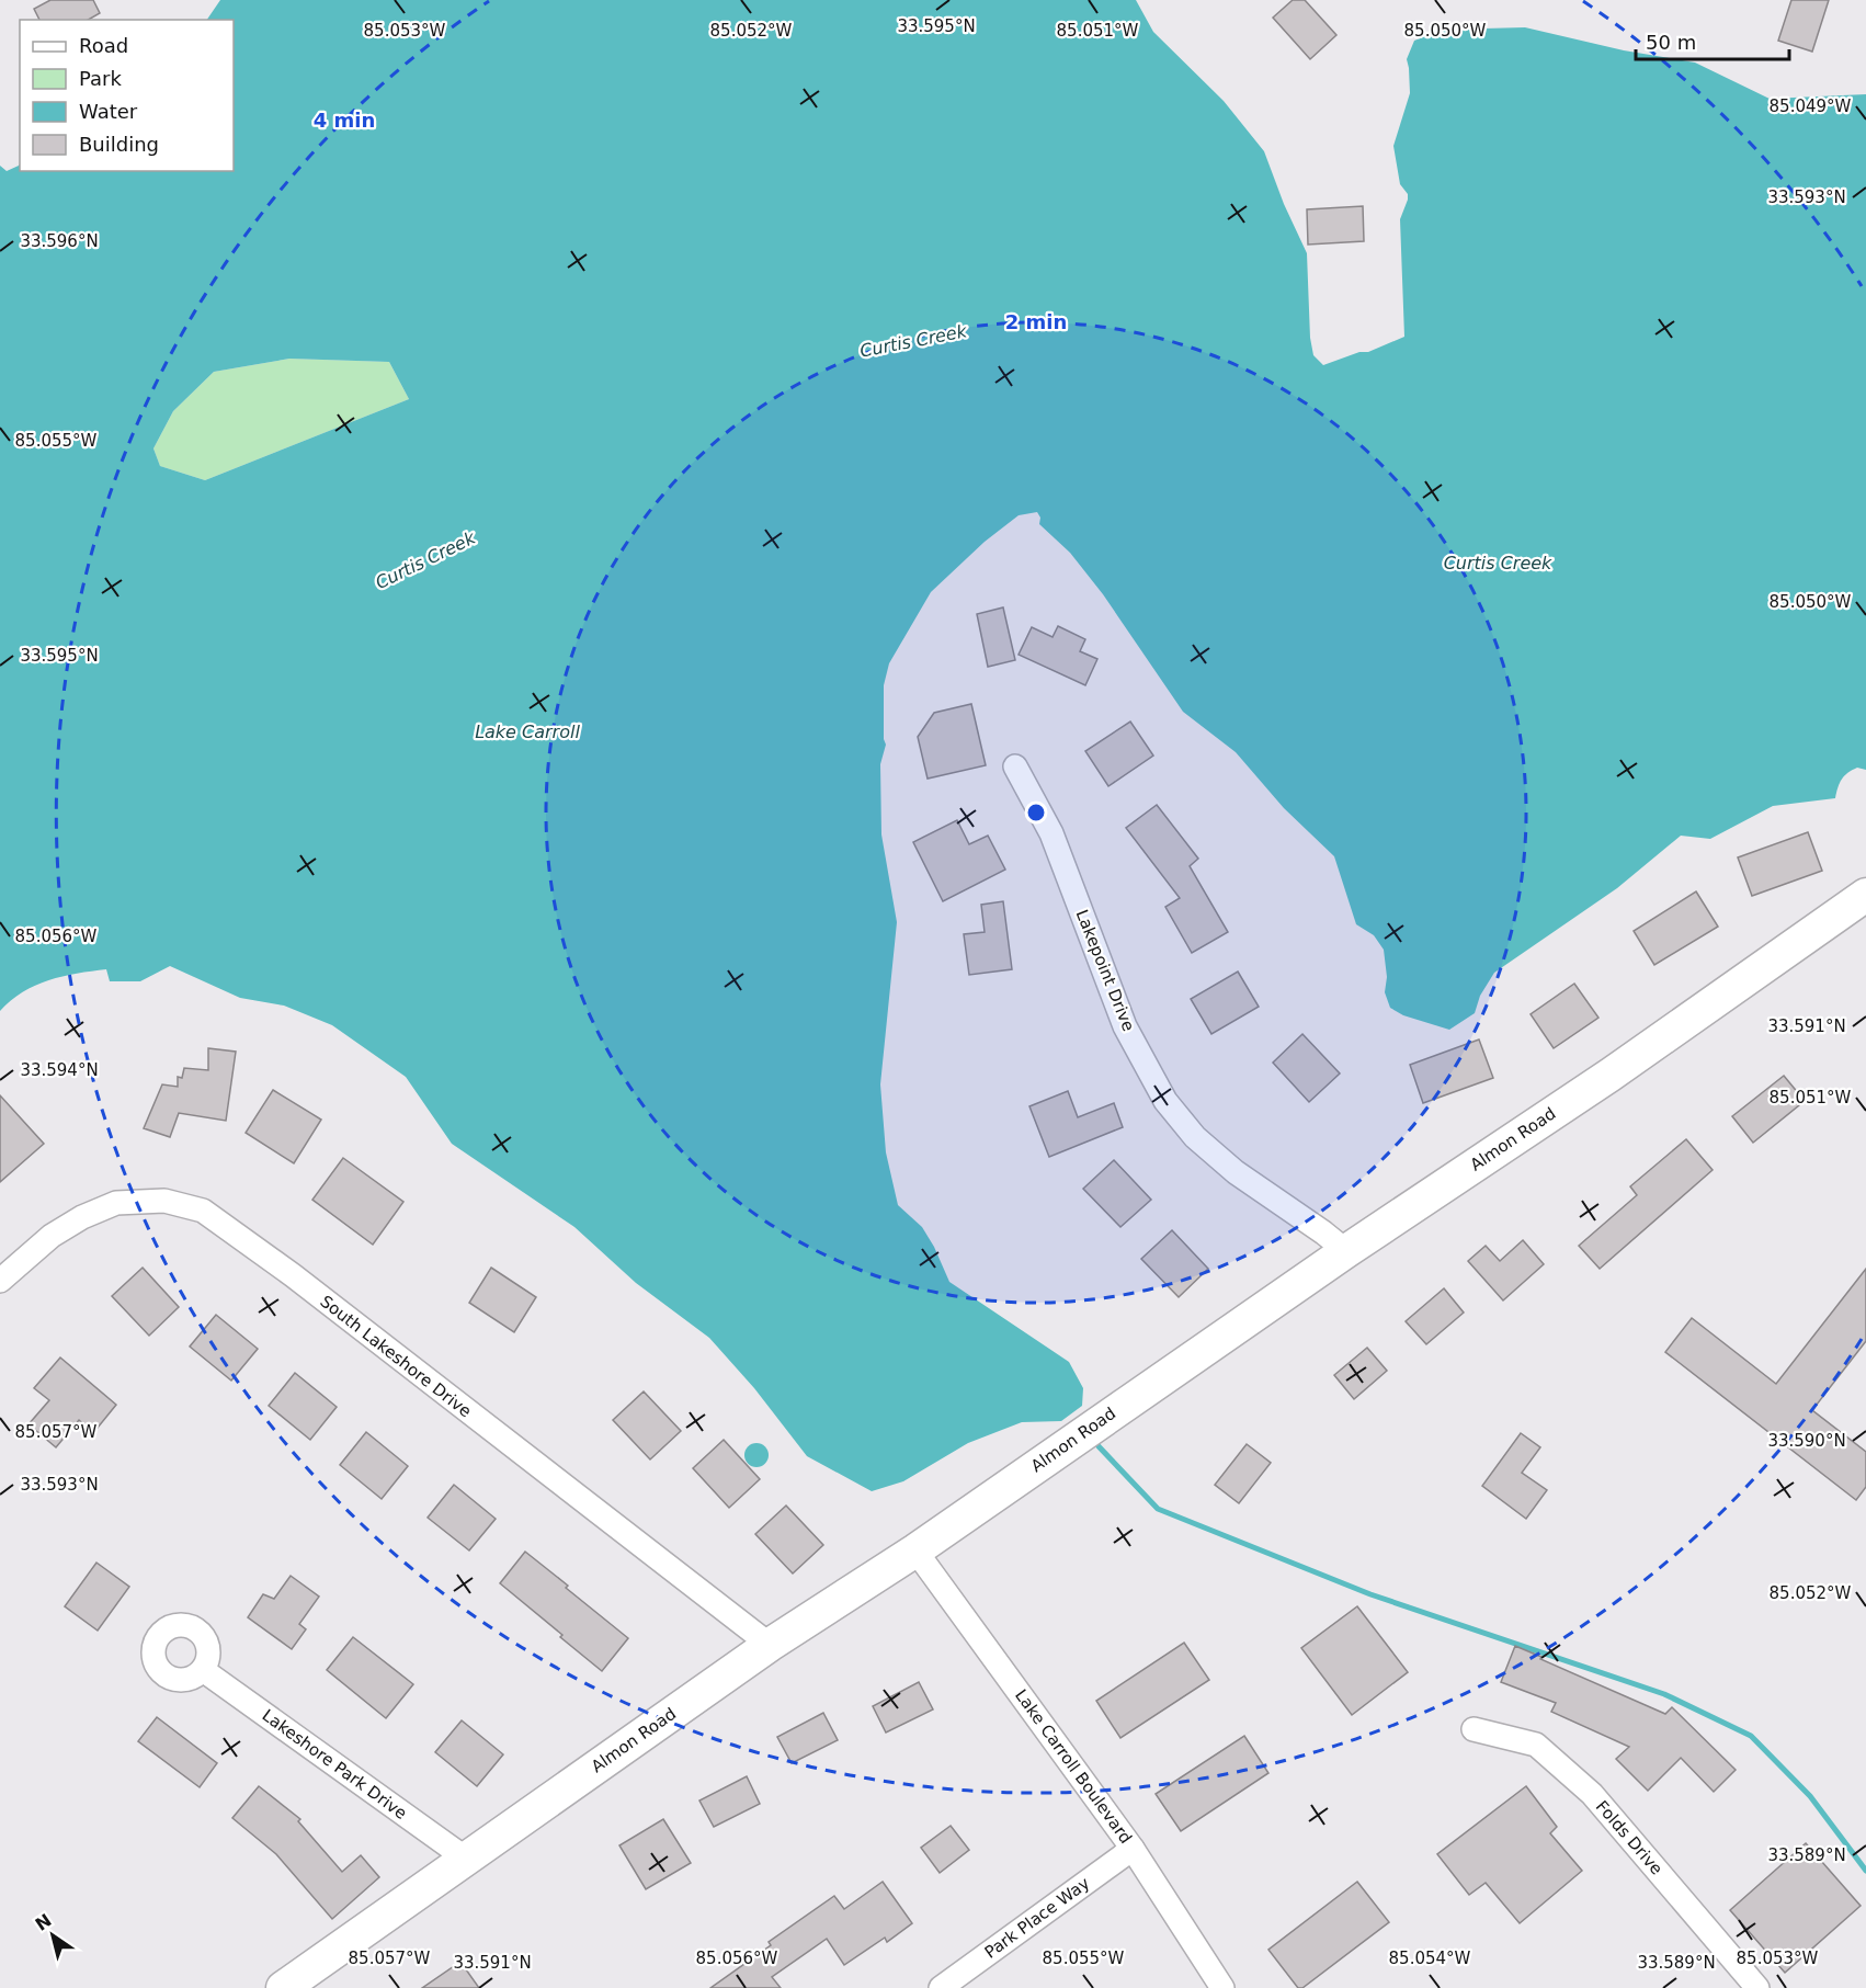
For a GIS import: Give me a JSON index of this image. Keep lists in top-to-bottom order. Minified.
{"streets":{"street":["Lakepoint Drive","Almon Road","South Lakeshore Drive","Lakeshore Park Drive","Lake Carroll Boulevard","Folds Drive","Park Place Way"]},"crossings":[["Lakepoint Drive","Almon Road"],["Almon Road","South Lakeshore Drive"],["Almon Road","Lakeshore Park Drive"],["Almon Road","Lake Carroll Boulevard"],["Lake Carroll Boulevard","Park Place Way"]],"water":["Curtis Creek","Lake Carroll"],"legend":["Road","Park","Water","Building"],"scale_bar":"50 m","north":"top left","coordinates":["33.595°N","85.053°W","85.052°W","85.051°W","85.050°W","85.049°W","33.593°N","33.596°N","85.055°W","85.056°W","33.591°N","33.594°N","85.057°W","33.590°N","33.589°N","85.054°W"],"rings":["4 min","2 min"]}
